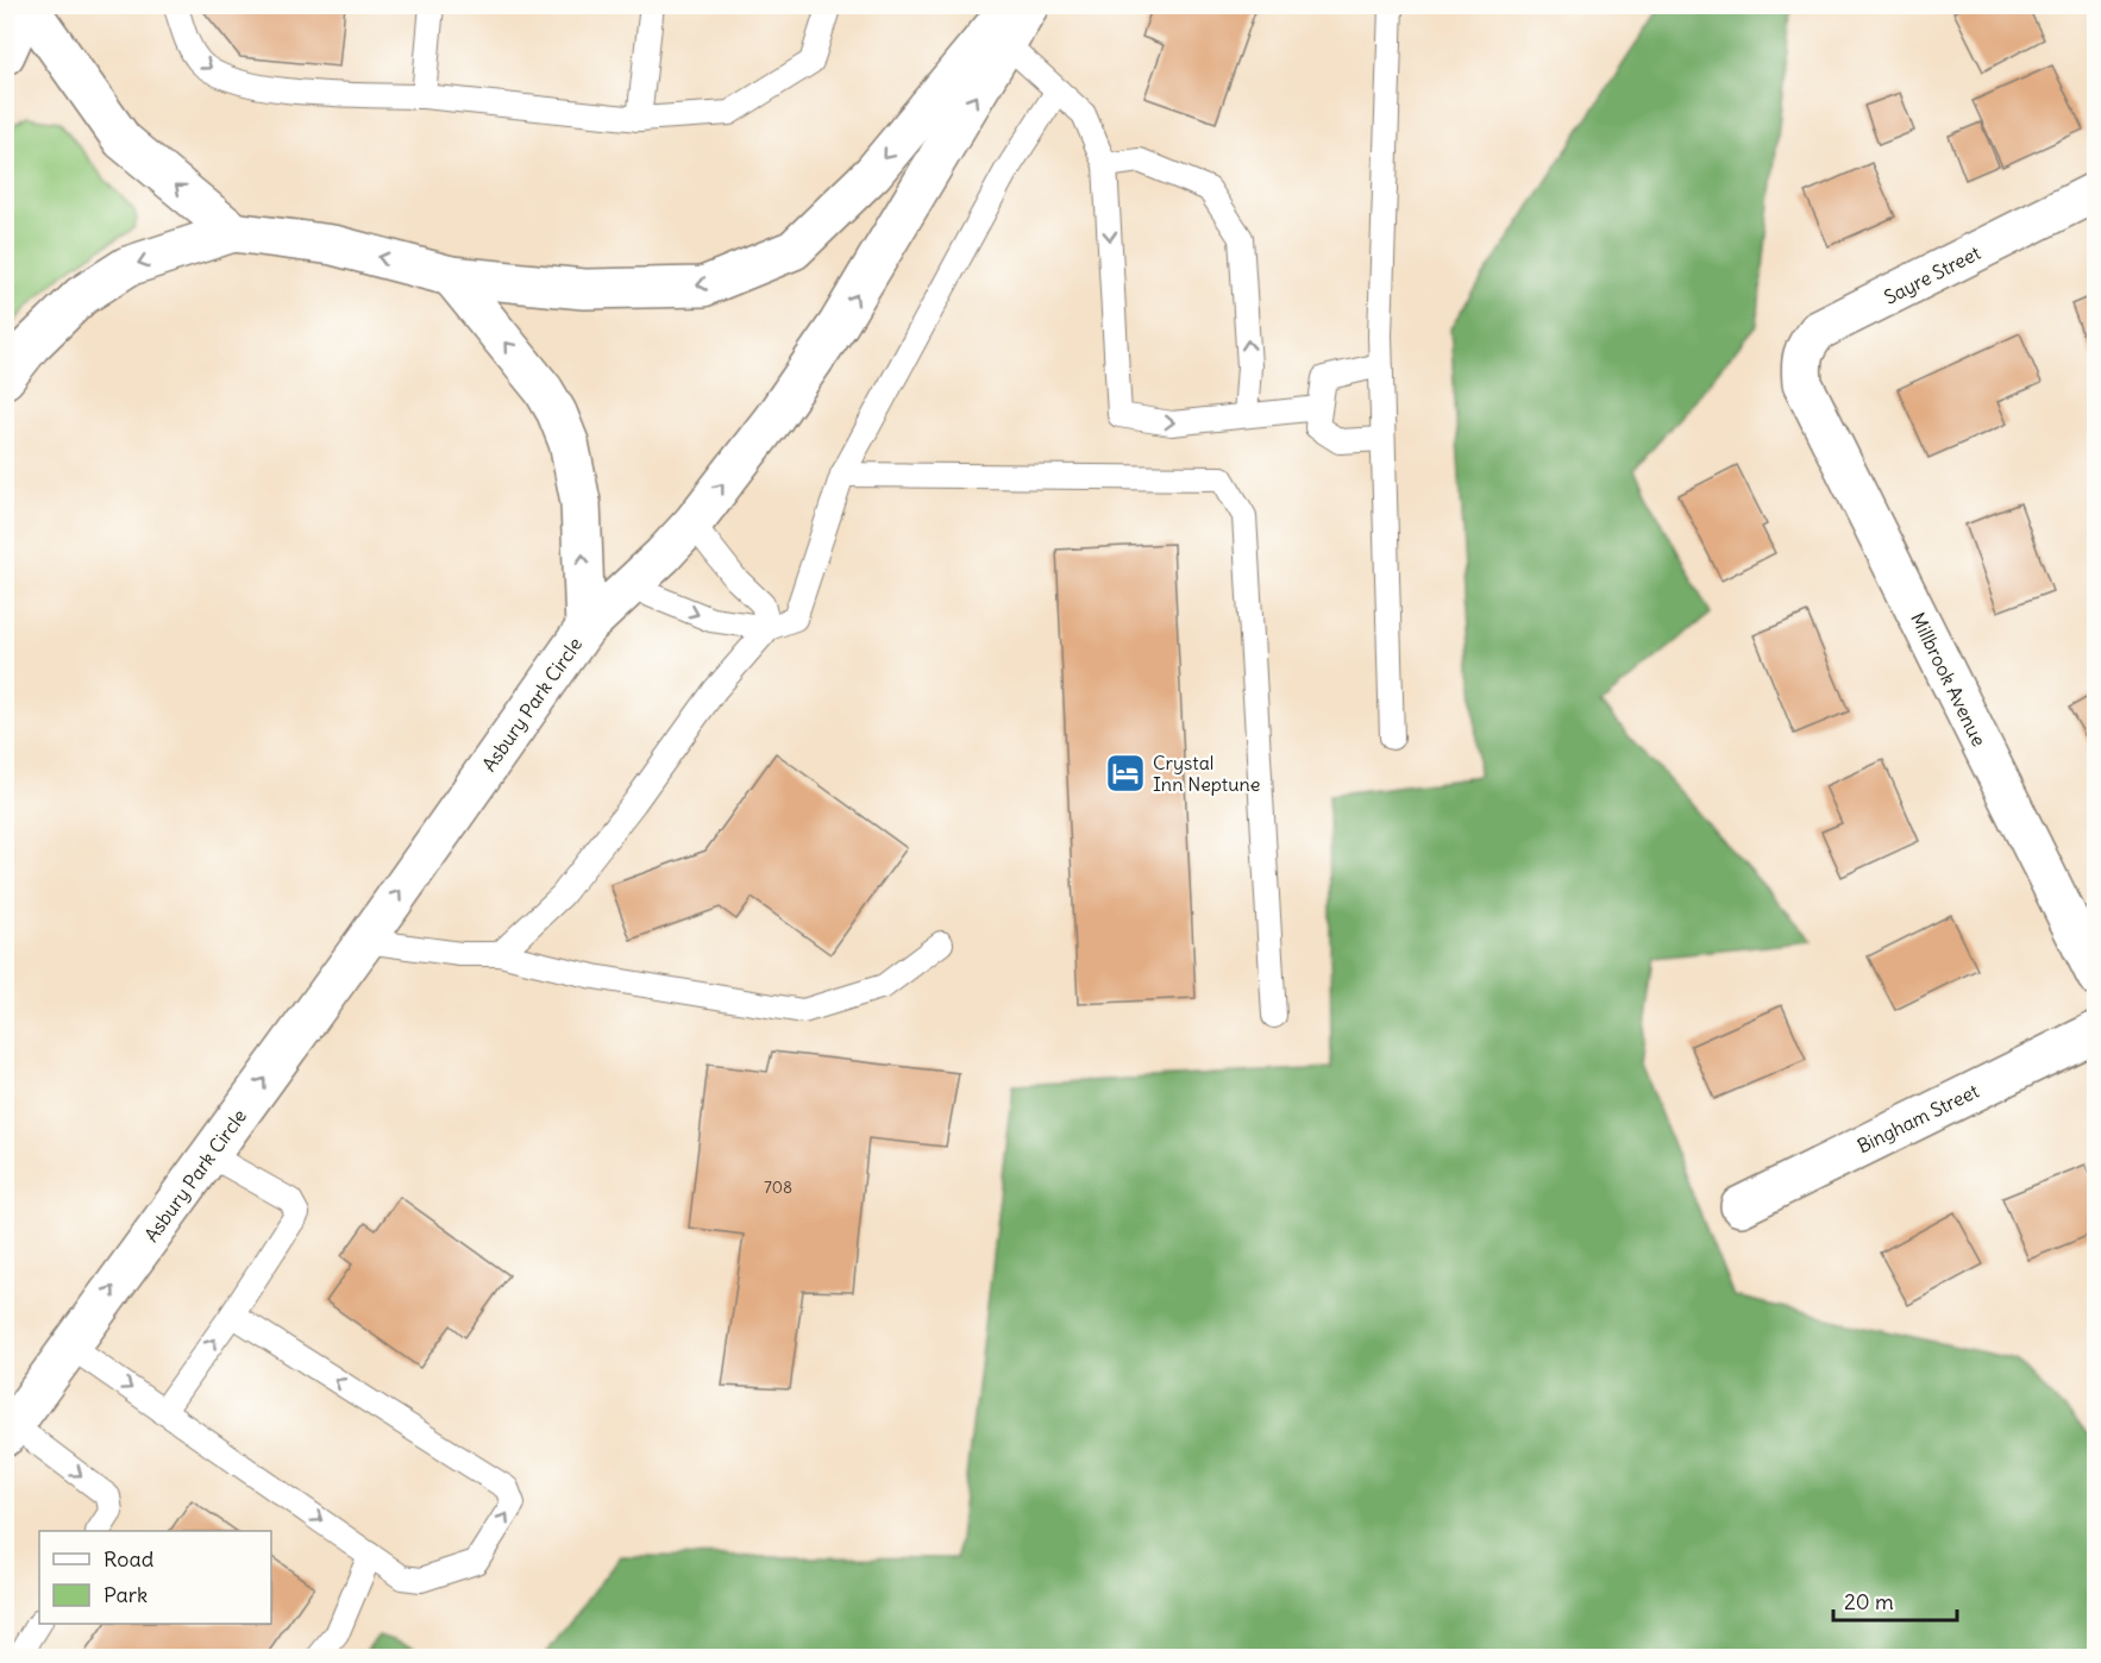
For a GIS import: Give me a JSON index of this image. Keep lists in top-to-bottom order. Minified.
{"streets":{"main road":["Sayre Street","Millbrook Avenue","Asbury Park Circle","Bingham Street"]},"crossings":[["Sayre Street","Millbrook Avenue"]],"places":{"hotel":["Crystal Inn Neptune"]},"house_numbers":["708"],"legend":["Road","Park"],"scale_bar":"20 m"}
